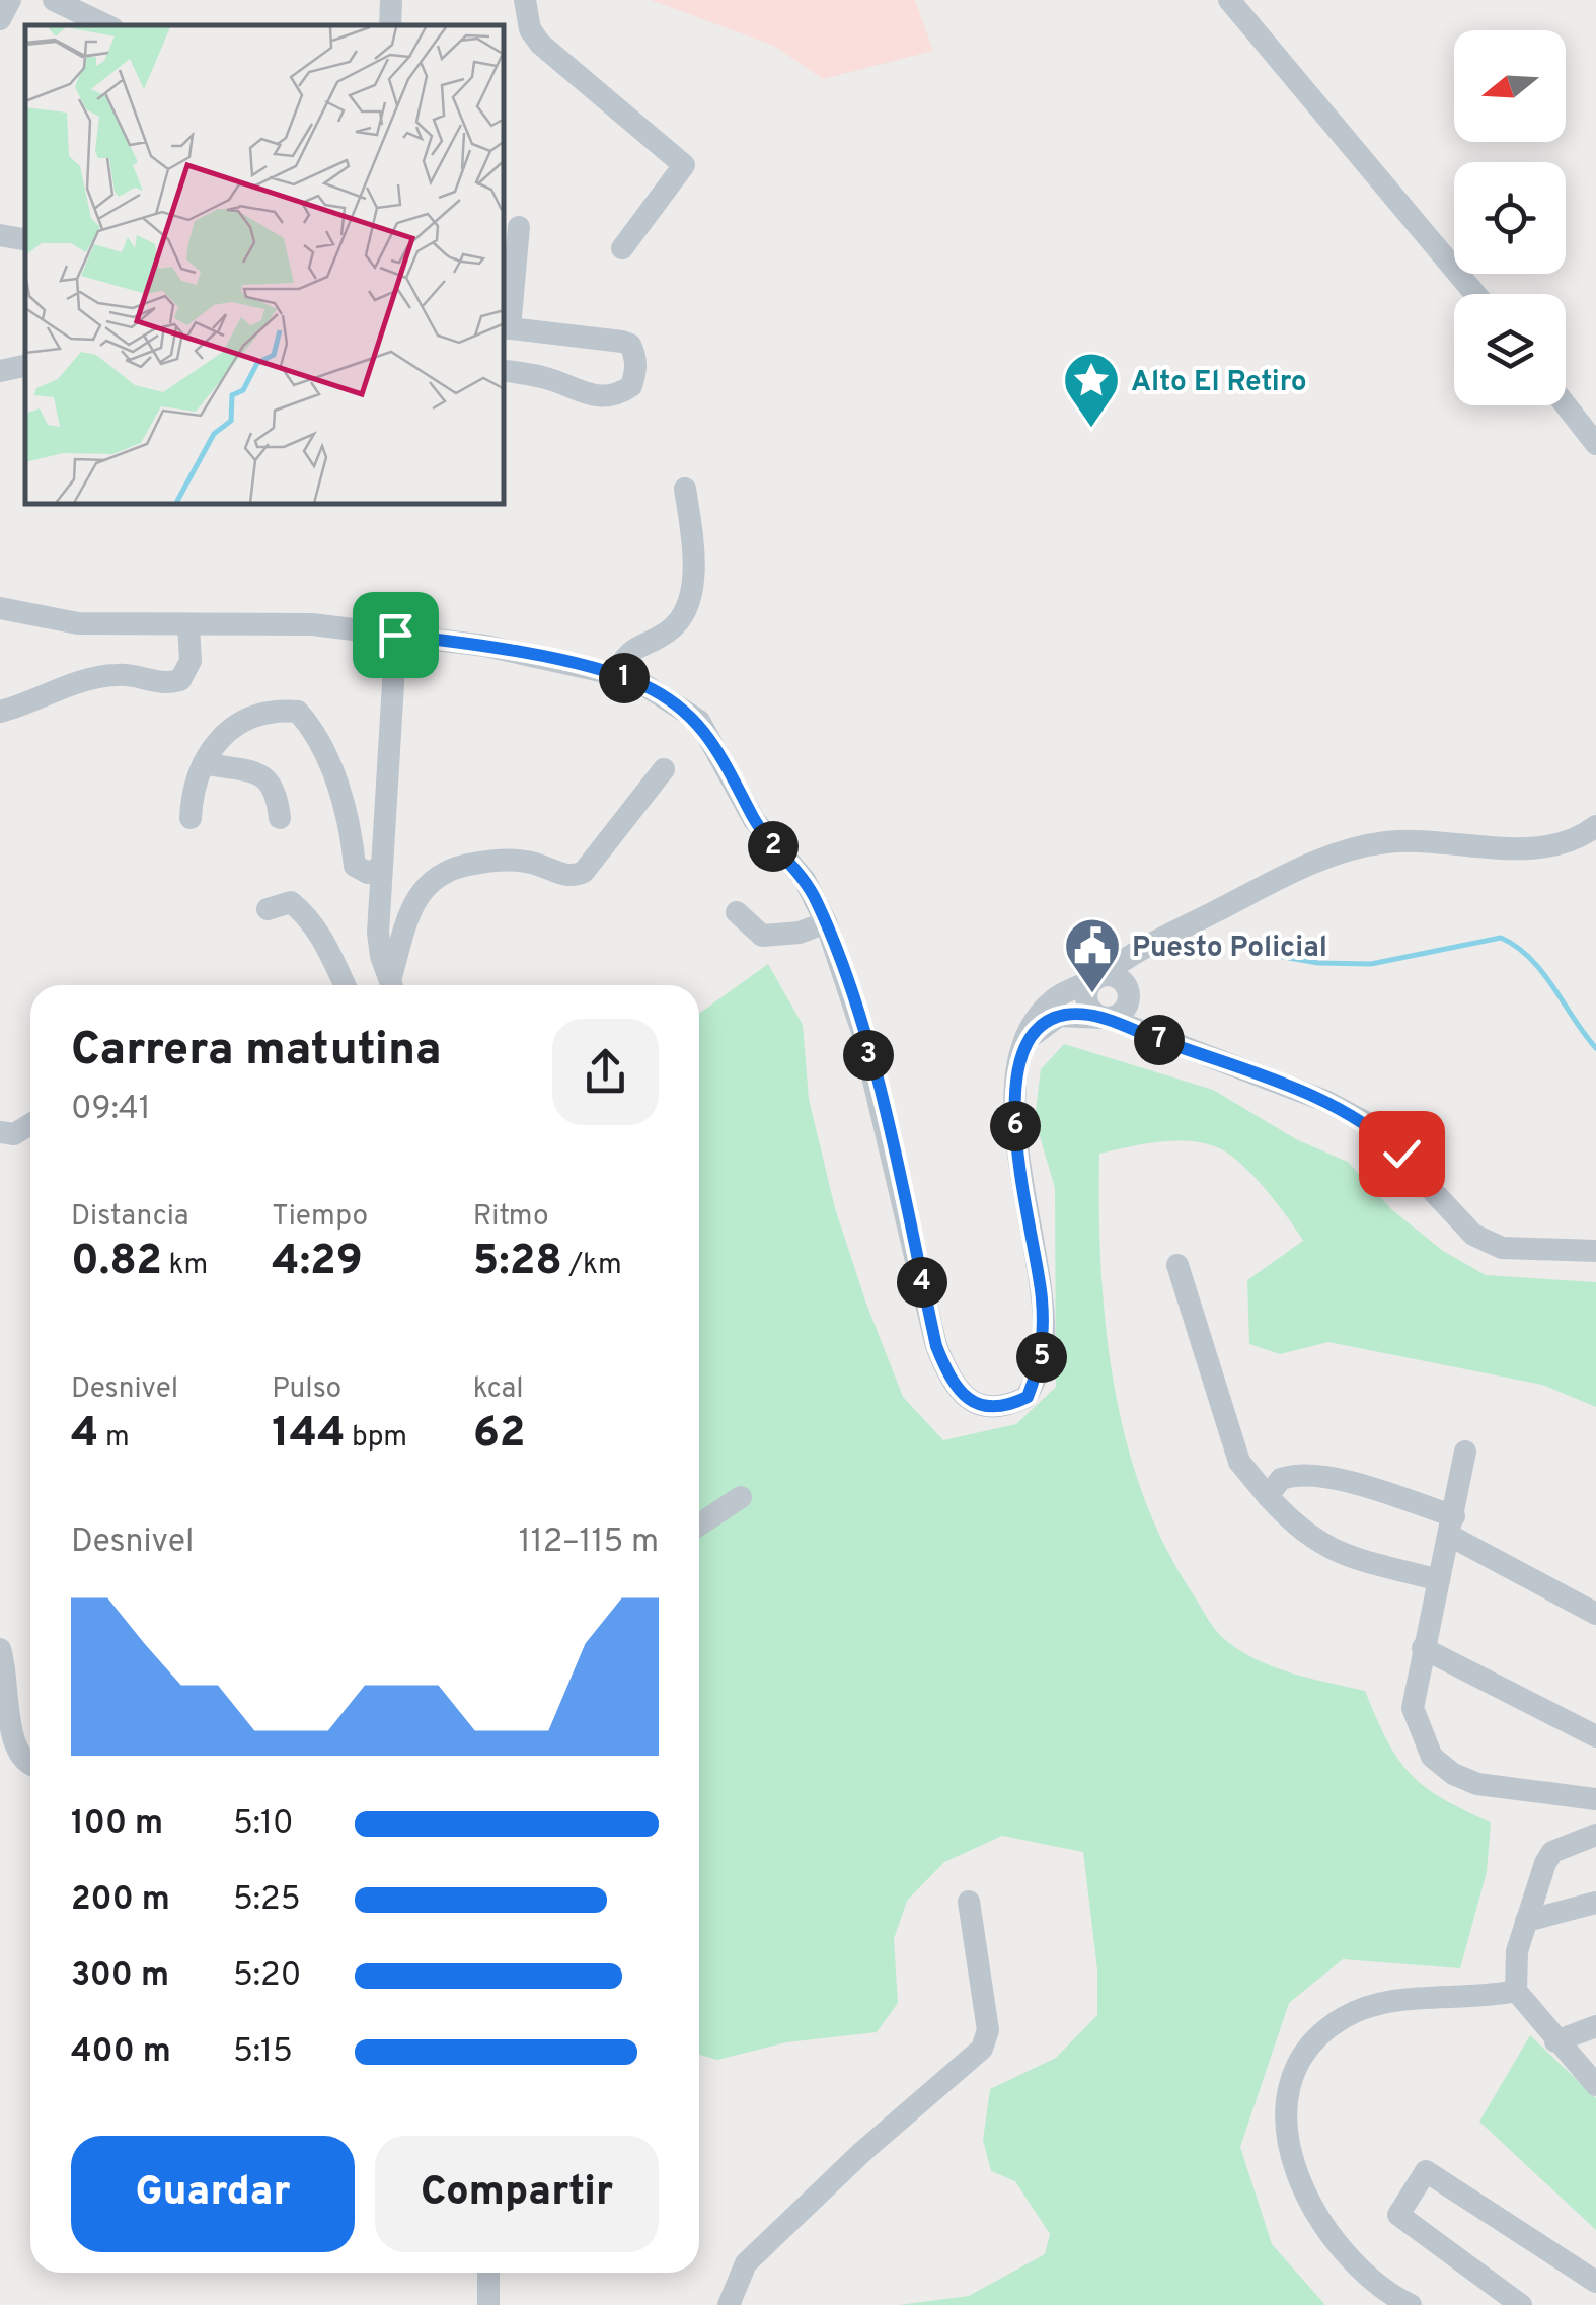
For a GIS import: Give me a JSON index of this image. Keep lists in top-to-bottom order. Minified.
{"places":{"place":["Alto El Retiro"],"public building":["Puesto Policial"]},"north":"left","page":{"pins":["1","2","7","3","6","4","5"],"heading":["Carrera matutina","09:41"],"stats":[["Distancia","0.82 km"],["Tiempo","4:29"],["Ritmo","5:28 /km"],["Desnivel","4 m"],["Pulso","144 bpm"],["kcal","62"]],"chart":["Desnivel","112–115 m"],"list":[{"name":"100 m","note":"5:10"},{"name":"200 m","note":"5:25"},{"name":"300 m","note":"5:20"},{"name":"400 m","note":"5:15"}],"buttons":["Guardar","Compartir"]}}
